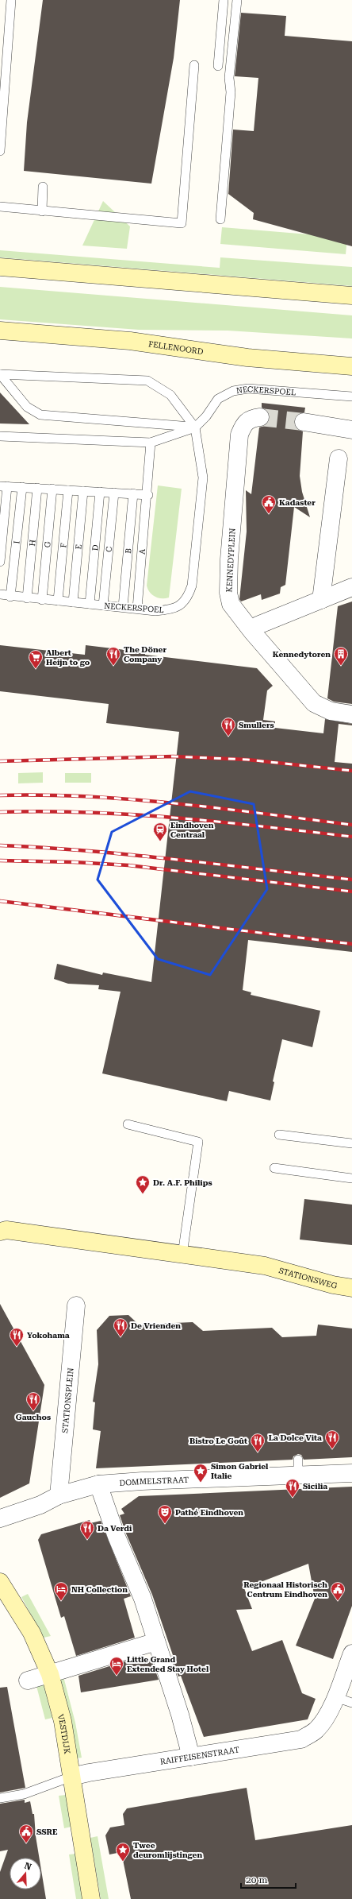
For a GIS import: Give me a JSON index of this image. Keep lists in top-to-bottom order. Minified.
{"streets":{"main road":["FELLENOORD","STATIONSWEG","VESTDIJK"],"street":["KENNEDYPLEIN","STATIONSPLEIN","DOMMELSTRAAT","RAIFFEISENSTRAAT"],"lane":["NECKERSPOEL","I","H","G","F","E","D","C","B","A"]},"crossings":[["NECKERSPOEL","I"],["NECKERSPOEL","H"],["NECKERSPOEL","G"],["NECKERSPOEL","F"],["NECKERSPOEL","E"],["NECKERSPOEL","D"],["NECKERSPOEL","C"],["NECKERSPOEL","B"],["NECKERSPOEL","A"],["STATIONSPLEIN","DOMMELSTRAAT"],["VESTDIJK","RAIFFEISENSTRAAT"]],"places":{"public building":["Kadaster","Regionaal Historisch Centrum Eindhoven","SSRE"],"restaurant":["The Döner Company","Smullers","De Vrienden","Yokohama","Gauchos","La Dolce Vita","Bistro Le Goût","Sicilia","Da Verdi"],"building":["Kennedytoren"],"supermarket":["Albert Heijn to go"],"station":["Eindhoven Centraal"],"place":["Dr. A.F. Philips","Simon Gabriel Italie","Twee deuromlijstingen"],"theatre":["Pathé Eindhoven"],"hotel":["NH Collection","Little Grand Extended Stay Hotel"]},"scale_bar":"20 m","north":"top"}
